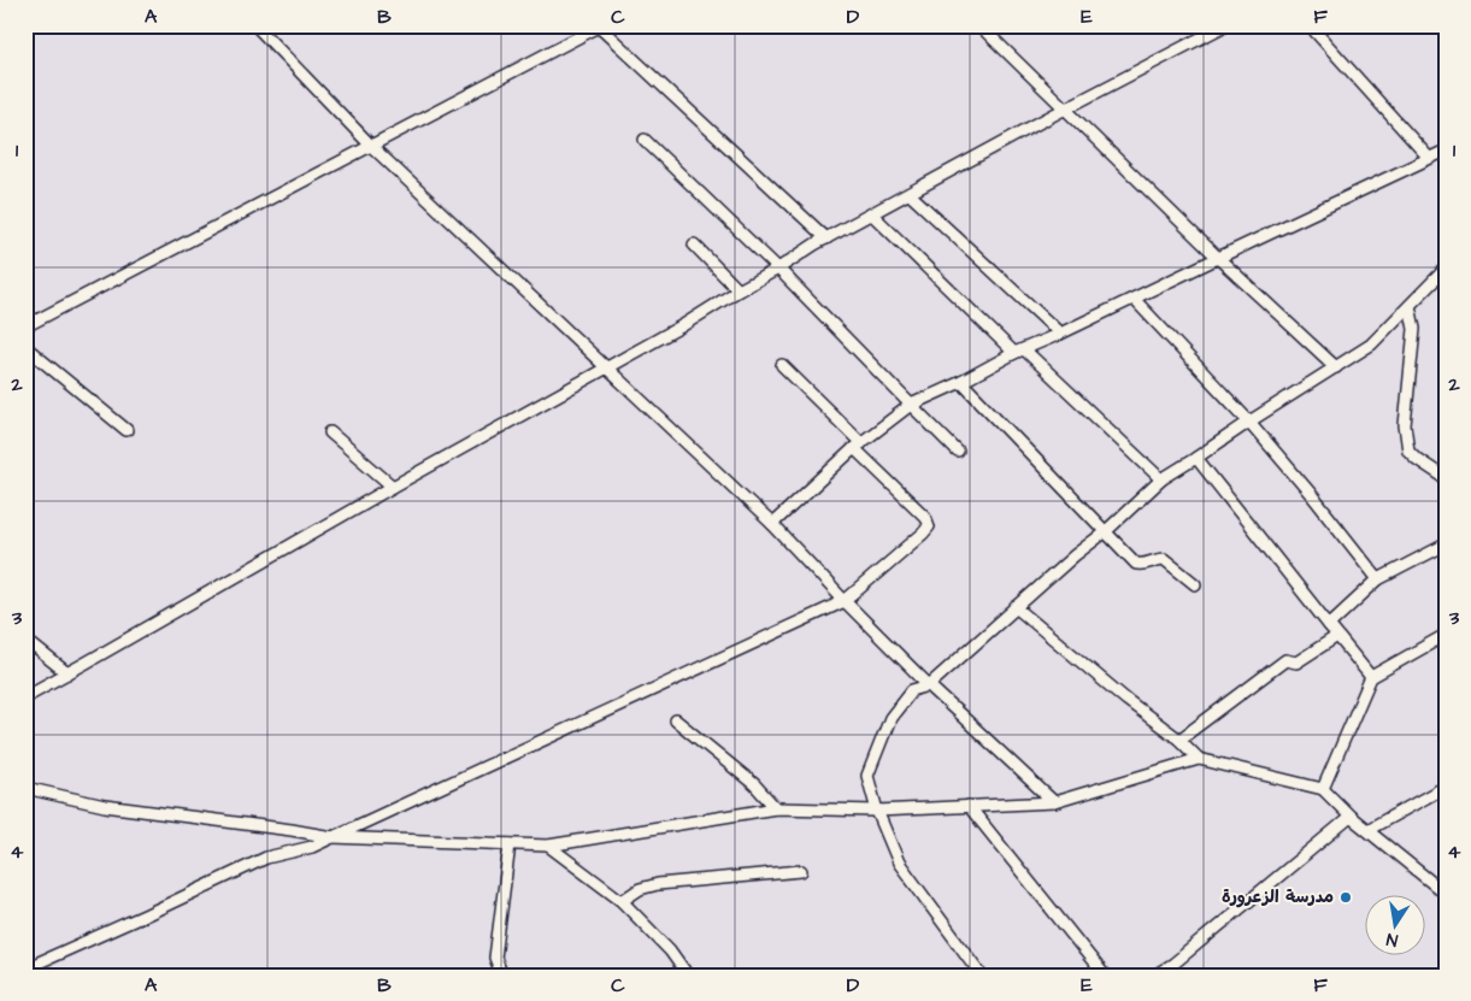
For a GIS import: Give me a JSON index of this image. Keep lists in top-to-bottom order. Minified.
{"places":["مدرسة الزعرورة"],"north":"bottom","grid":{"columns":["A","B","C","D","E","F"],"rows":["1","2","3","4"]}}
